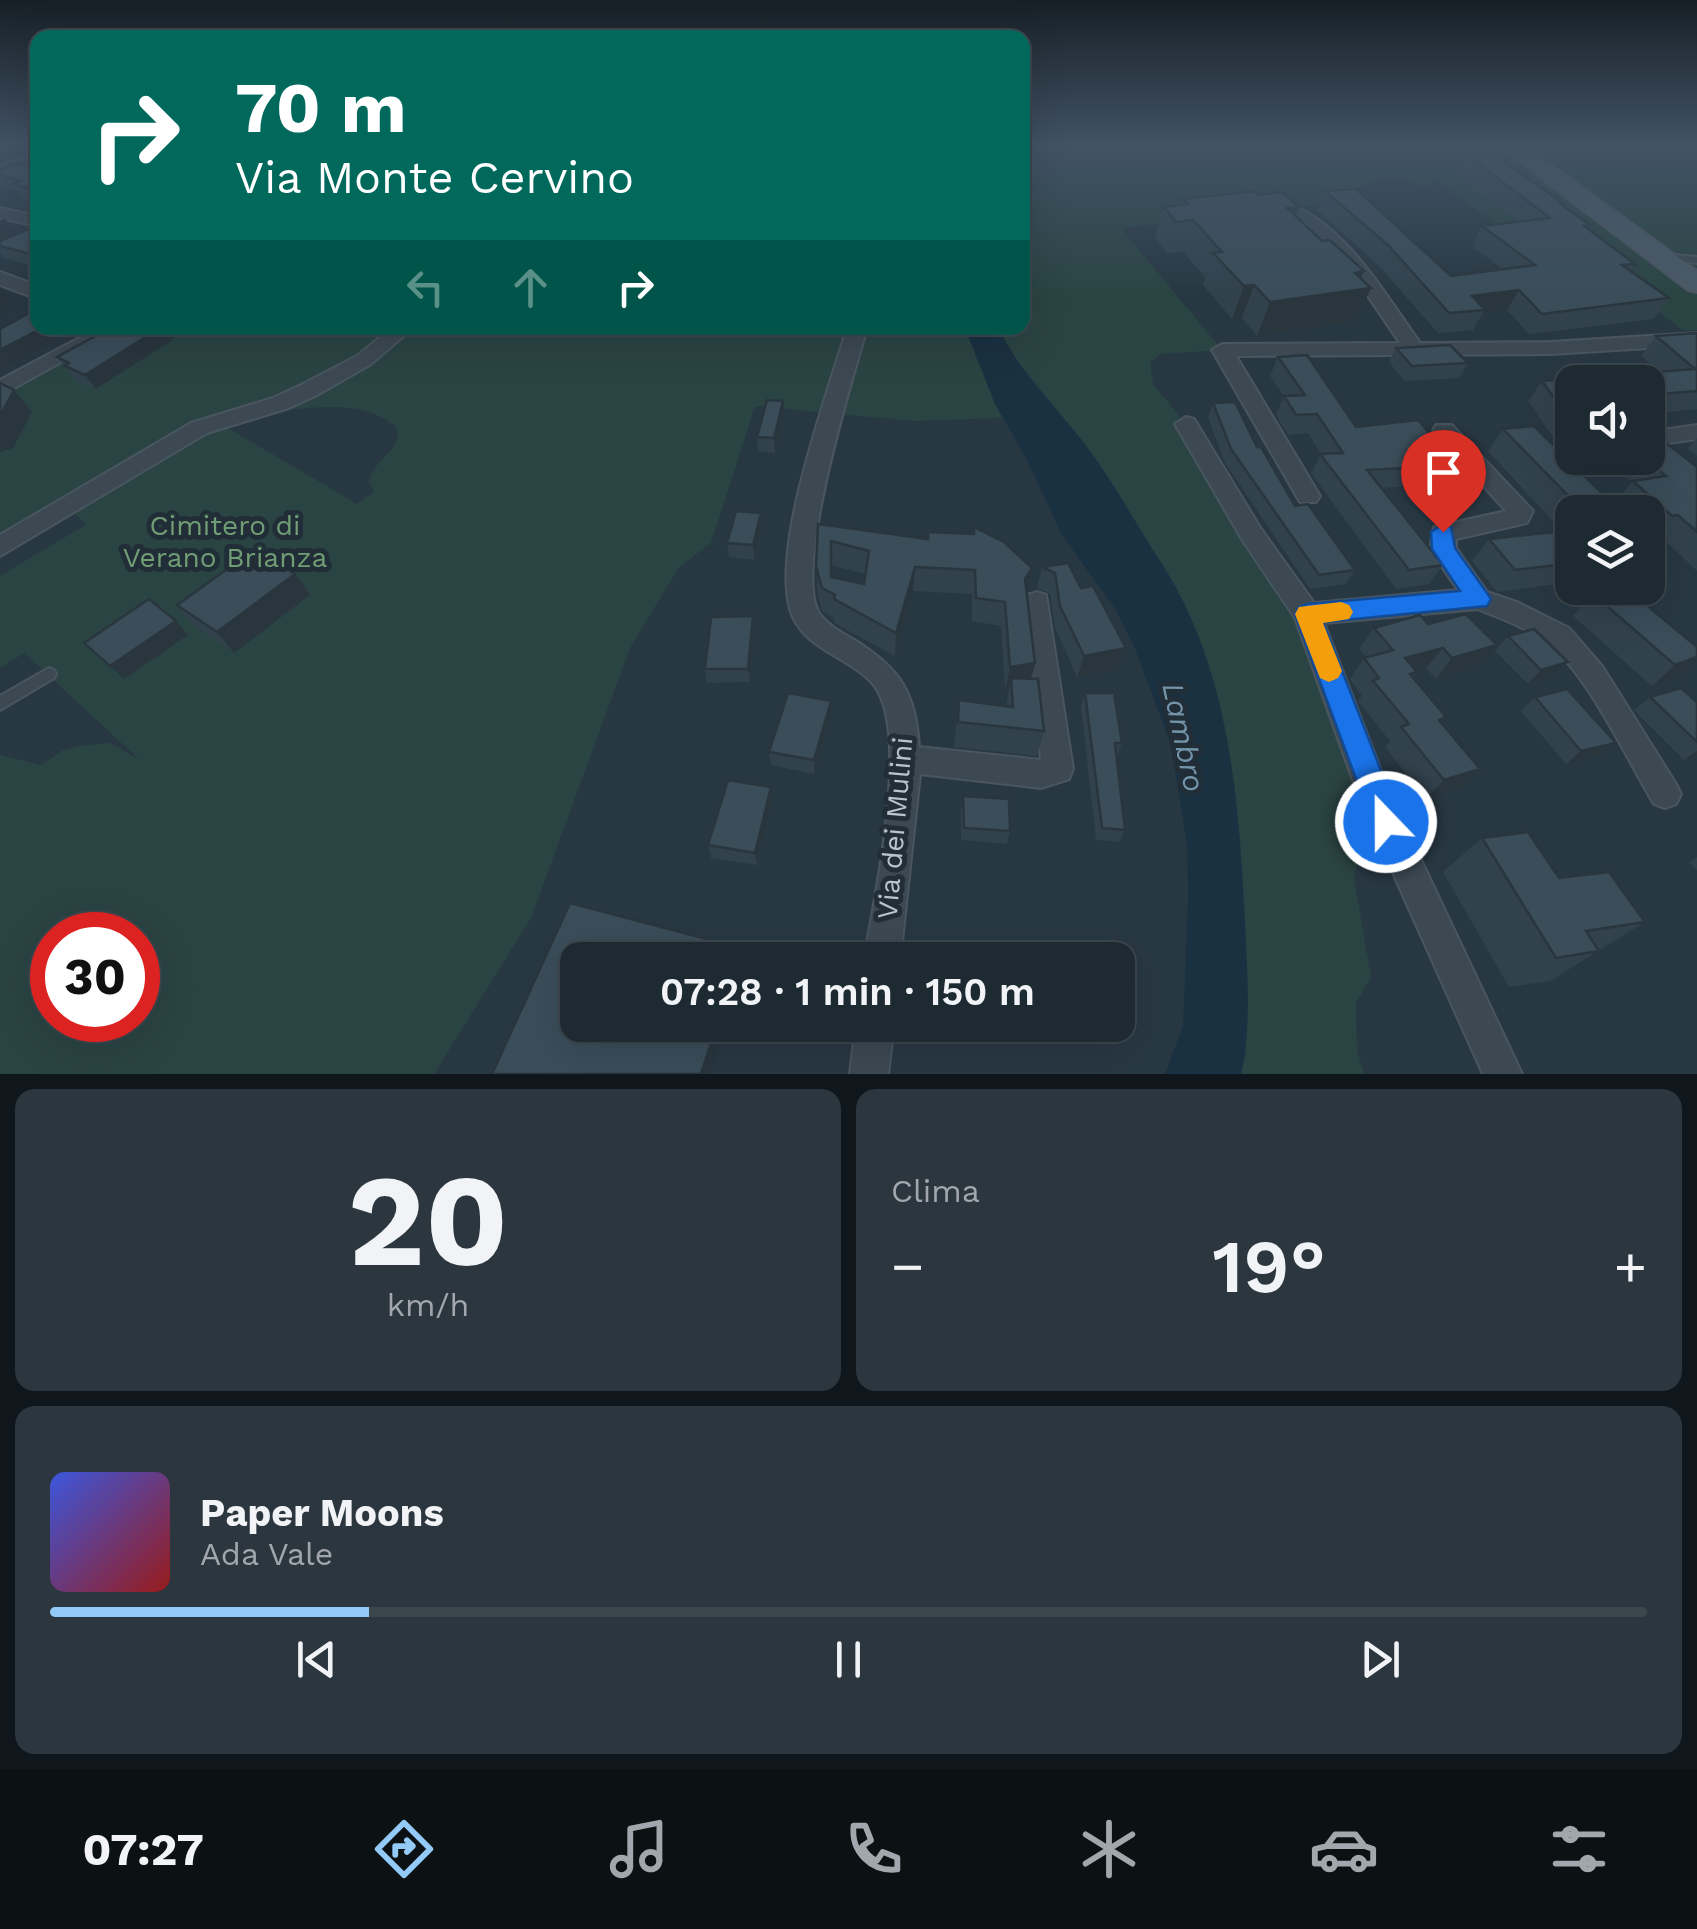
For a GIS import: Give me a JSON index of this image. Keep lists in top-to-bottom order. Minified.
{"streets":{"street":["Via dei Mulini"]},"water":["Lambro"],"parks":["Cimitero di Verano Brianza"],"page":{"turn":["70 m","Via Monte Cervino"],"limit":"30","trip":"07:28 · 1 min · 150 m","tile":[["20","km/h"],"Clima"],"heat":["−","19°","+"],"song":["Paper Moons","Ada Vale"],"tabs":"07:27"}}
